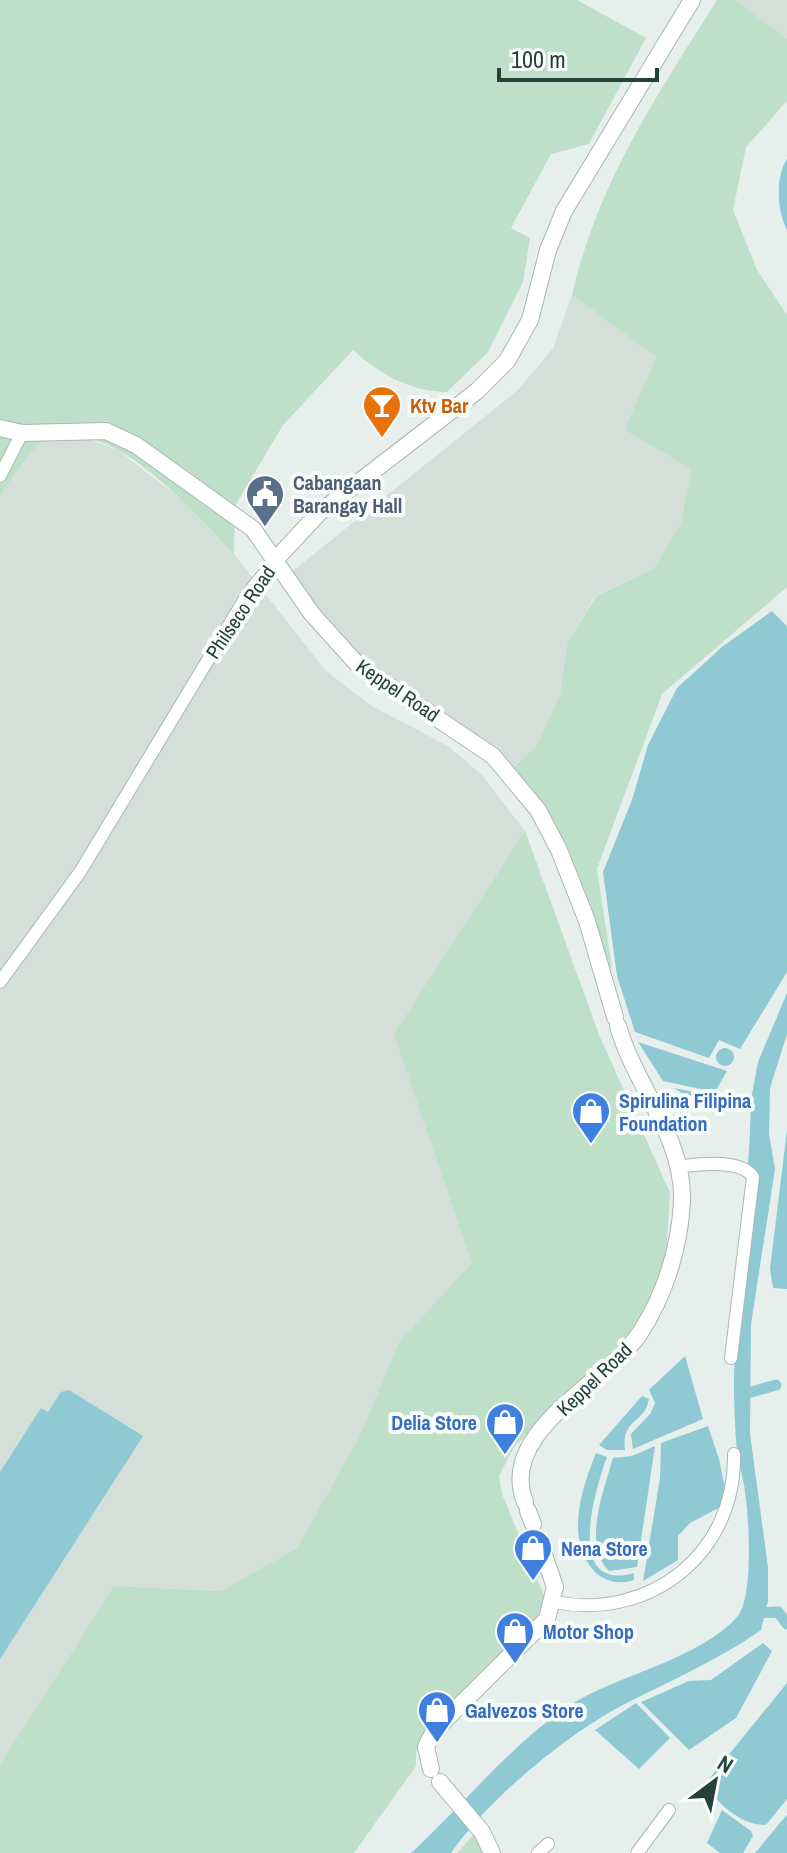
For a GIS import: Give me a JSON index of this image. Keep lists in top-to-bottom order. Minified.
{"streets":{"street":["Philseco Road","Keppel Road"]},"crossings":[["Philseco Road","Keppel Road"]],"places":{"bar":["Ktv Bar"],"public building":["Cabangaan Barangay Hall"],"shop":["Spirulina Filipina Foundation","Delia Store","Nena Store","Motor Shop","Galvezos Store"]},"scale_bar":"100 m","north":"top right"}
